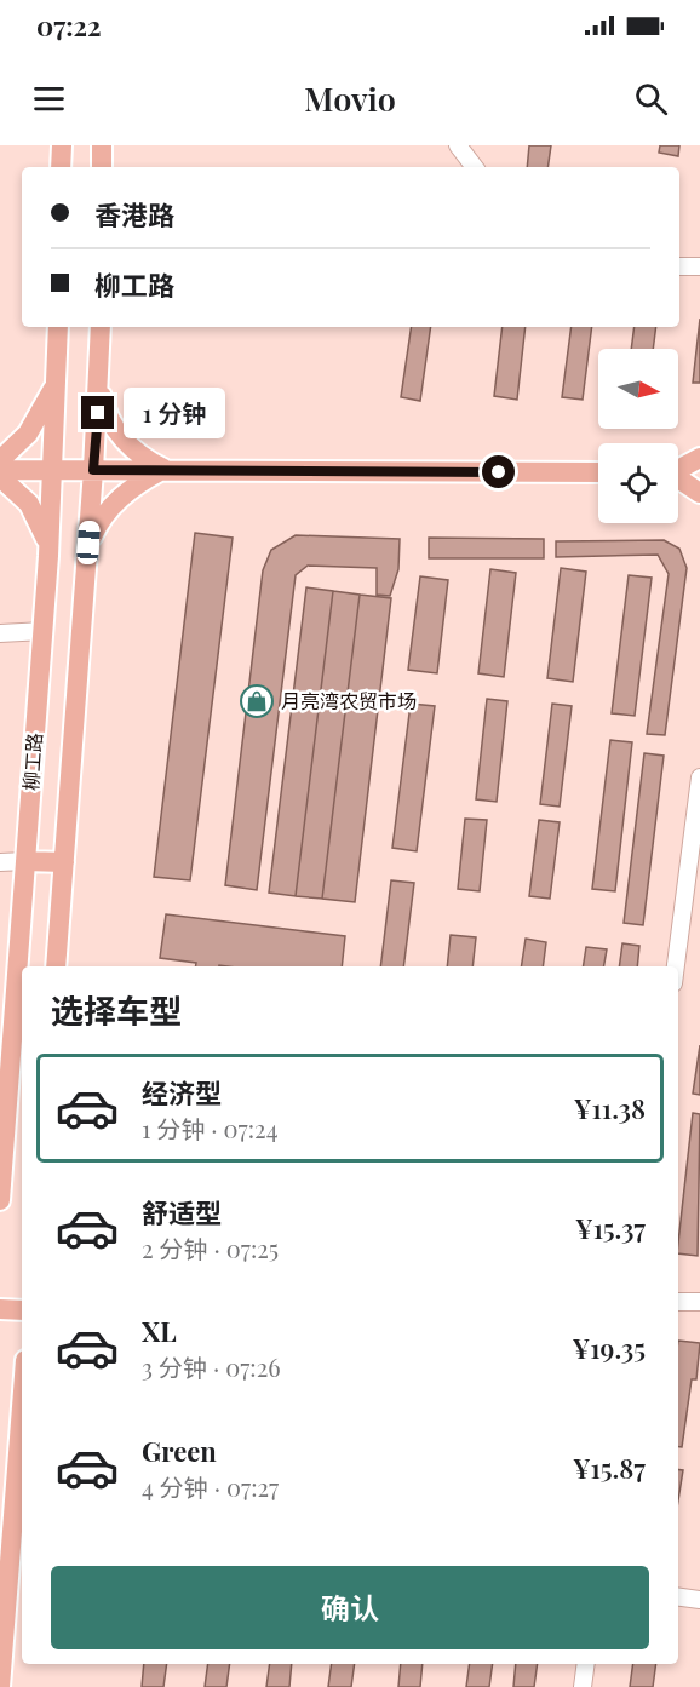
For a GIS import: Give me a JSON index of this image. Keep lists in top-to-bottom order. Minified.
{"streets":{"main road":["柳工路"]},"places":{"shop":["月亮湾农贸市场"]},"north":"right","page":{"status":"07:22","header":"Movio","banner":["香港路","柳工路"],"bubble":"1 分钟","heading":"选择车型","list":[{"name":"经济型","note":"1 分钟 · 07:24","value":"¥11.38"},{"name":"舒适型","note":"2 分钟 · 07:25","value":"¥15.37"},{"name":"XL","note":"3 分钟 · 07:26","value":"¥19.35"},{"name":"Green","note":"4 分钟 · 07:27","value":"¥15.87"}],"buttons":"确认"}}
